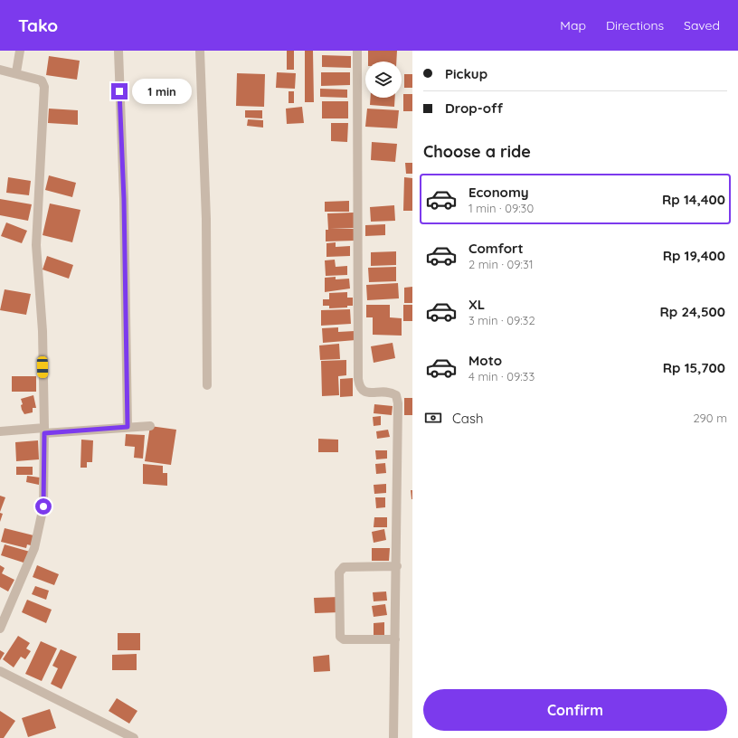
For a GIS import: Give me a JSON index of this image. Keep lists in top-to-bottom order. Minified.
{"page":{"header":"Tako","nav":["Map","Directions","Saved"],"banner":["Pickup","Drop-off"],"bubble":"1 min","heading":"Choose a ride","list":[{"name":"Economy","note":"1 min · 09:30","value":"Rp 14,400"},{"name":"Comfort","note":"2 min · 09:31","value":"Rp 19,400"},{"name":"XL","note":"3 min · 09:32","value":"Rp 24,500"},{"name":"Moto","note":"4 min · 09:33","value":"Rp 15,700"}],"pay":["Cash","290 m"],"buttons":"Confirm"}}
